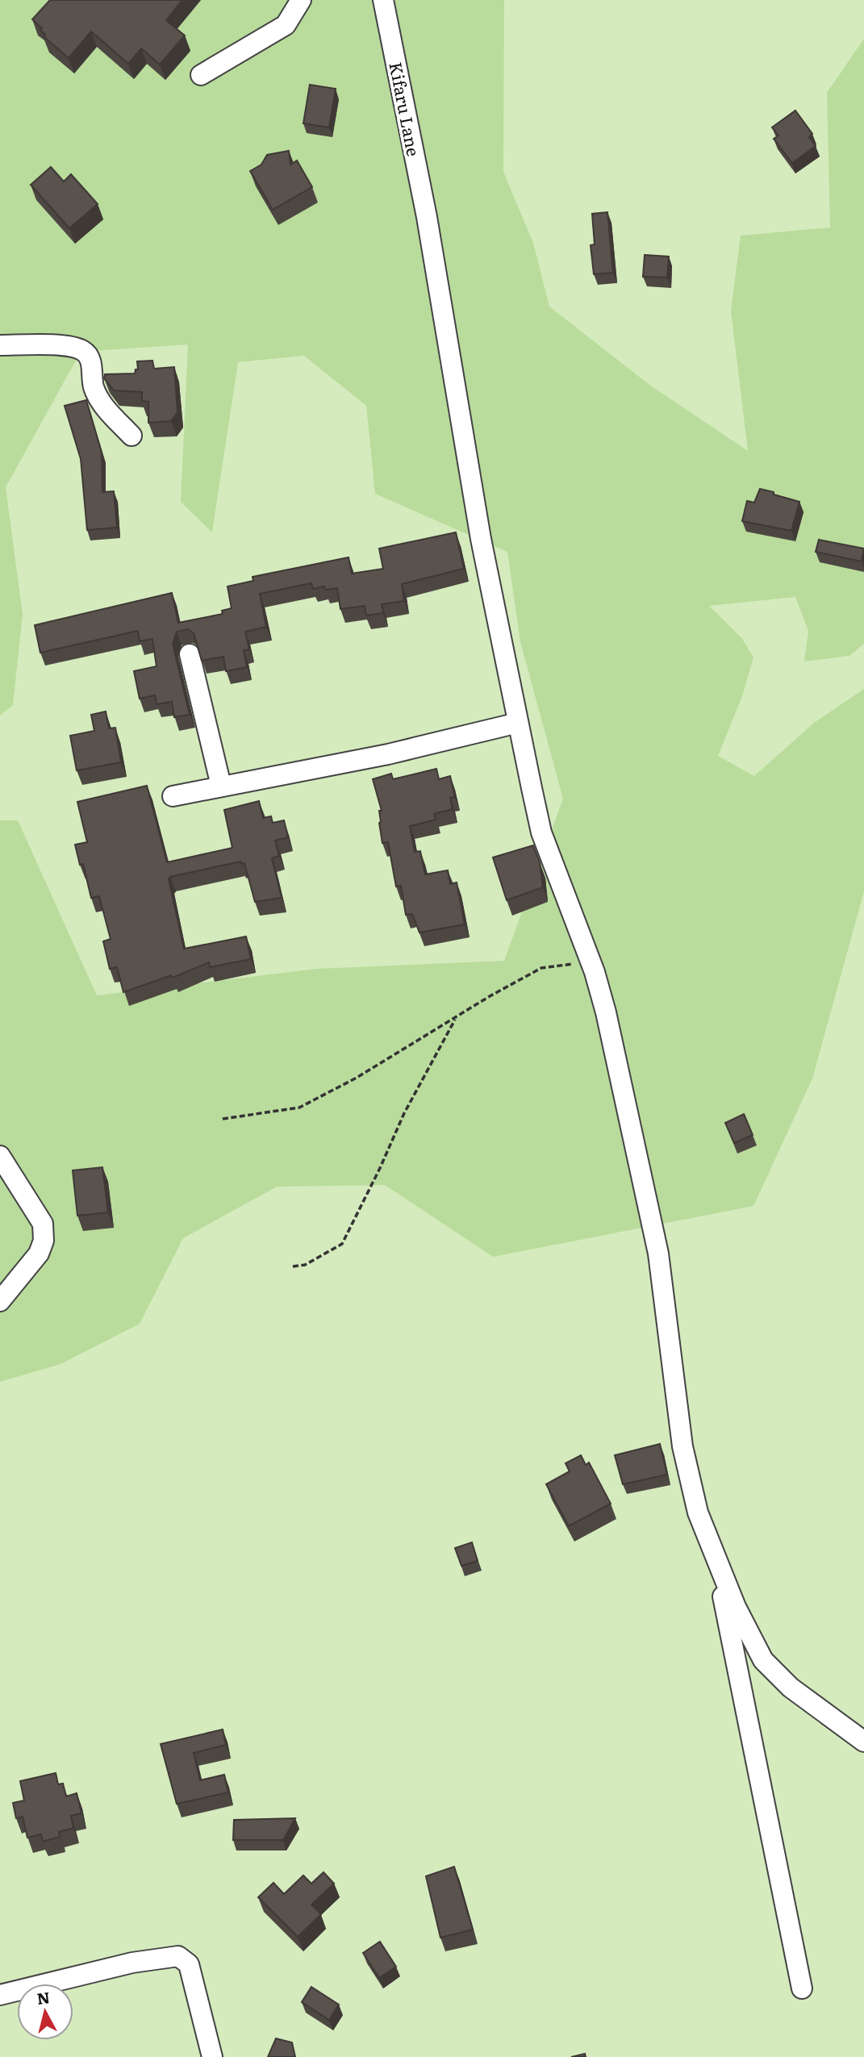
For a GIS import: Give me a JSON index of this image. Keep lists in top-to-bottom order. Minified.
{"streets":{"street":["Kifaru Lane"]},"north":"top"}
